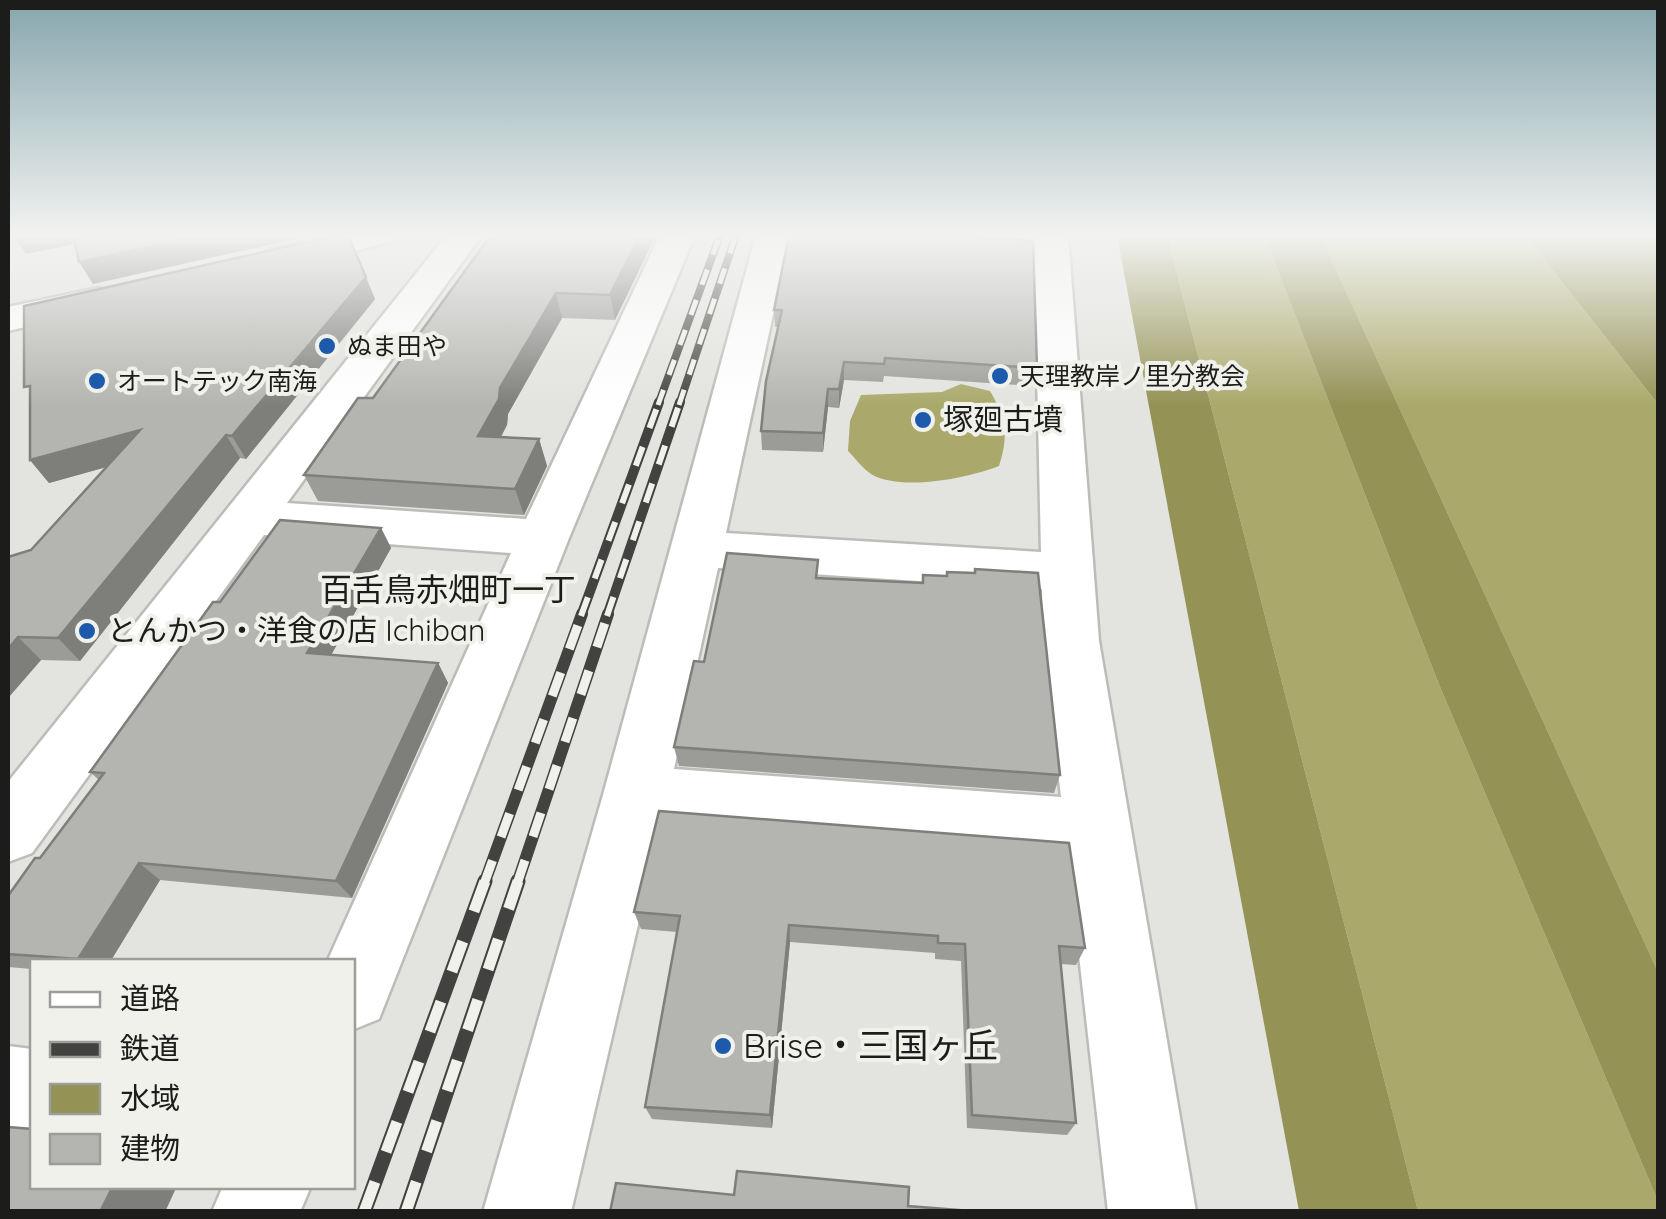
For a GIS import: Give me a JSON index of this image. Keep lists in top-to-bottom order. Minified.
{"districts":["百舌鳥赤畑町一丁"],"places":["ぬま田や","天理教岸ノ里分教会","オートテック南海","塚廻古墳","とんかつ・洋食の店 Ichiban","Brise・三国ヶ丘"],"legend":["道路","鉄道","水域","建物"]}
